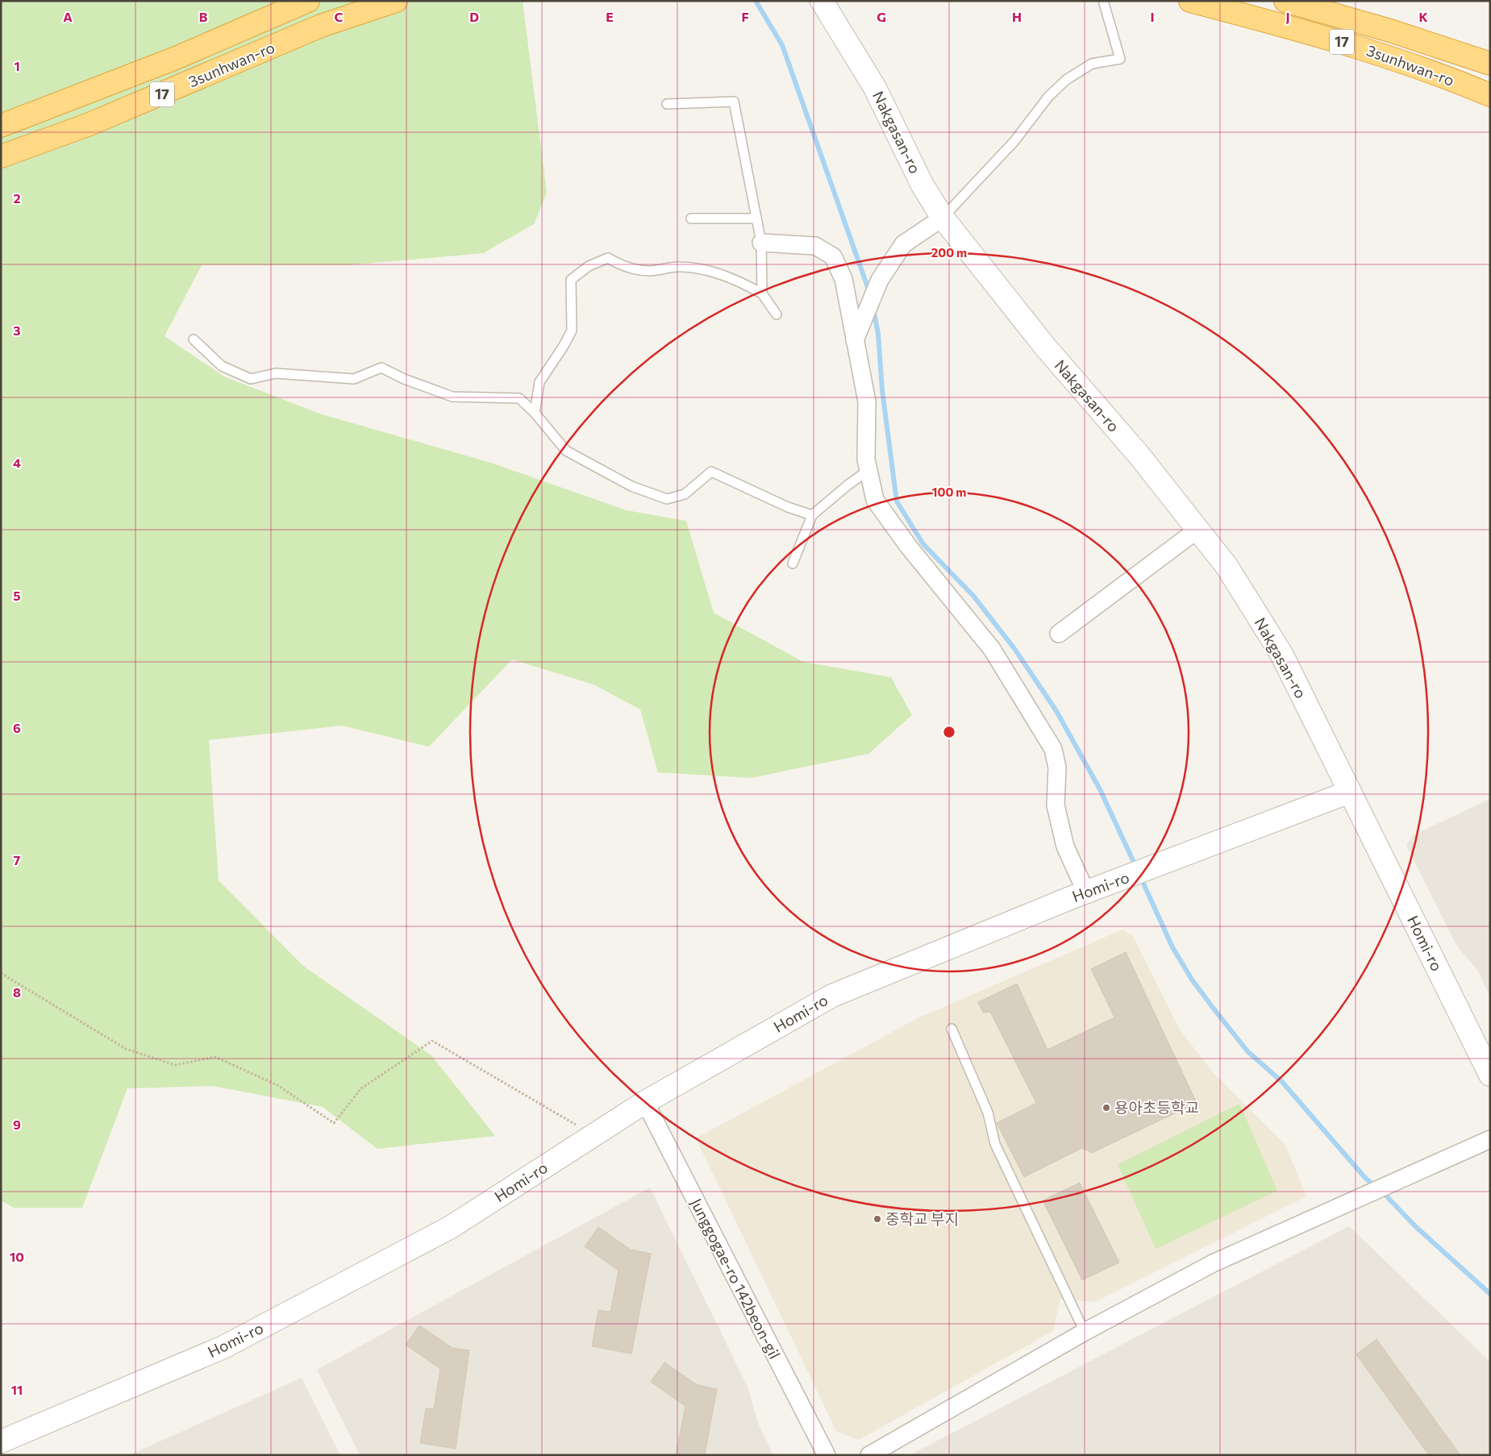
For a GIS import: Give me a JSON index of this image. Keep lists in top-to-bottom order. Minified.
{"streets":{"highway":["17","3sunhwan-ro"],"street":["Nakgasan-ro","Homi-ro","Junggogae-ro 142beon-gil"]},"crossings":[["Nakgasan-ro","Homi-ro"],["Homi-ro","Junggogae-ro 142beon-gil"]],"places":["용아초등학교","중학교 부지"],"grid":{"columns":["A","B","C","D","E","F","G","H","I","J","K"],"rows":["1","2","3","4","5","6","7","8","9","10","11"]},"rings":["200 m","100 m"]}
